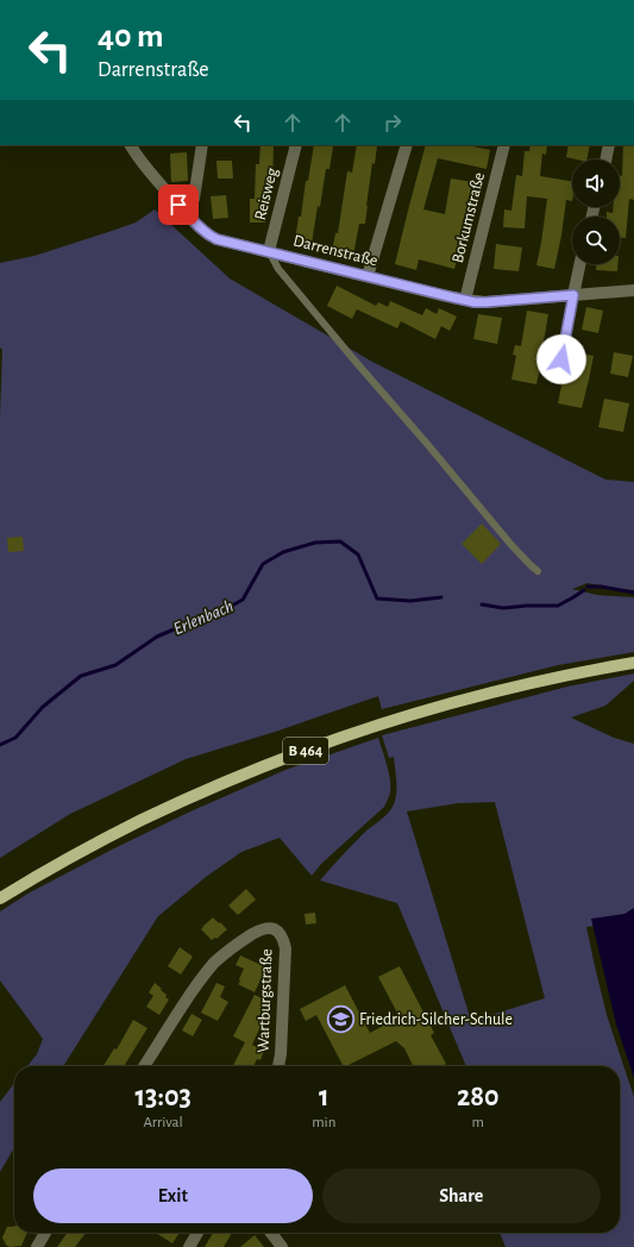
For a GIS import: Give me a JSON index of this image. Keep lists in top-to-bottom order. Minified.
{"streets":{"main road":["B 464"],"street":["Reisweg","Borkumstraße","Darrenstraße","Wartburgstraße"]},"crossings":[["Reisweg","Darrenstraße"],["Borkumstraße","Darrenstraße"]],"water":["Erlenbach"],"places":{"school or university":["Friedrich-Silcher-Schule"]},"page":{"turn":["40 m","Darrenstraße"],"eta":["13:03","Arrival","1","min","280","m"],"buttons":["Exit","Share"]}}
